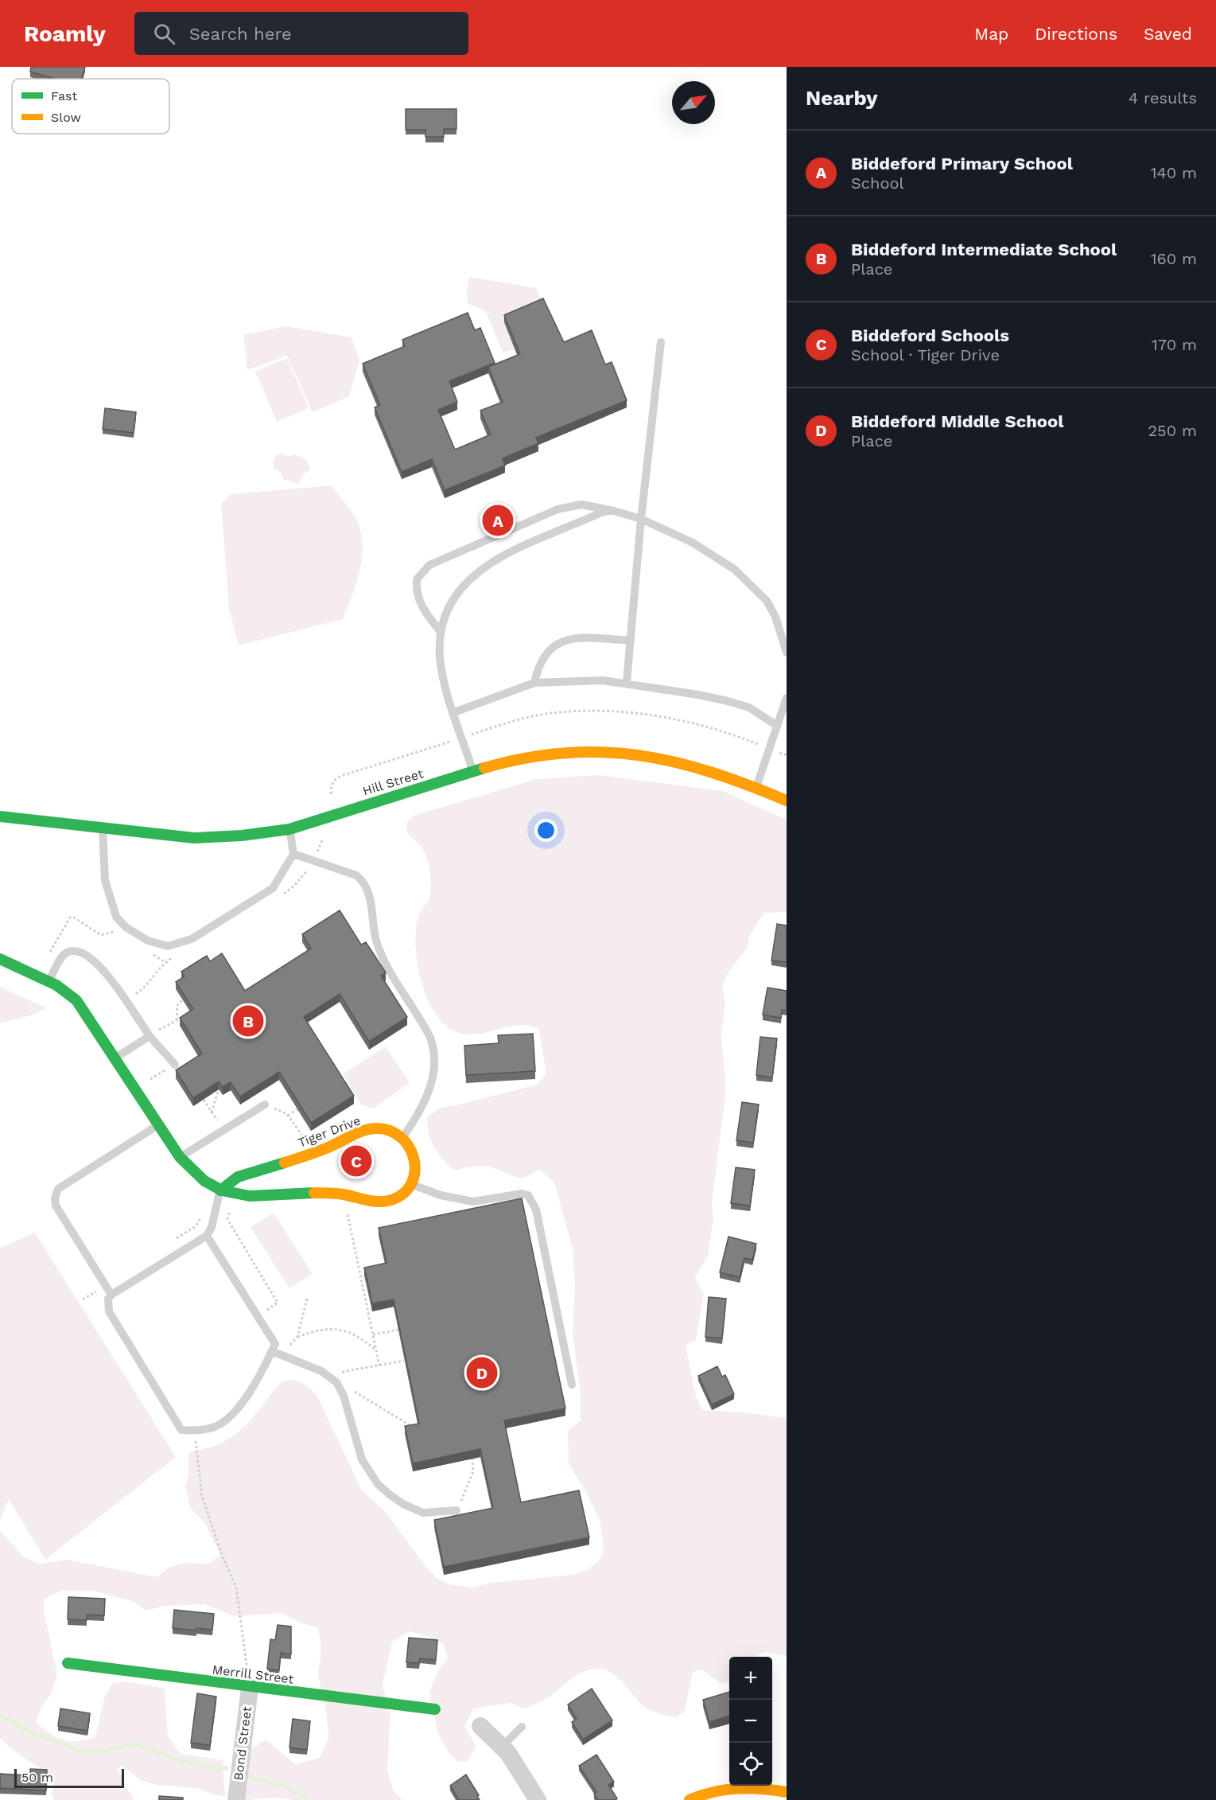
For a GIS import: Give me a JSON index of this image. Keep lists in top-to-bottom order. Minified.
{"streets":{"street":["Hill Street","Tiger Drive","Merrill Street","Bond Street"]},"crossings":[["Merrill Street","Bond Street"]],"legend":["Fast","Slow"],"scale_bar":"50 m","north":"top right","page":{"header":"Roamly","search":"Search here","nav":["Map","Directions","Saved"],"heading":["Nearby","4 results"],"list":[{"mark":"A","name":"Biddeford Primary School","note":"School","value":"140 m"},{"mark":"B","name":"Biddeford Intermediate School","note":"Place","value":"160 m"},{"mark":"C","name":"Biddeford Schools","note":"School · Tiger Drive","value":"170 m"},{"mark":"D","name":"Biddeford Middle School","note":"Place","value":"250 m"}],"pins":["A","B","C","D"],"map_buttons":["+","−"],"scale":"50 m"}}
